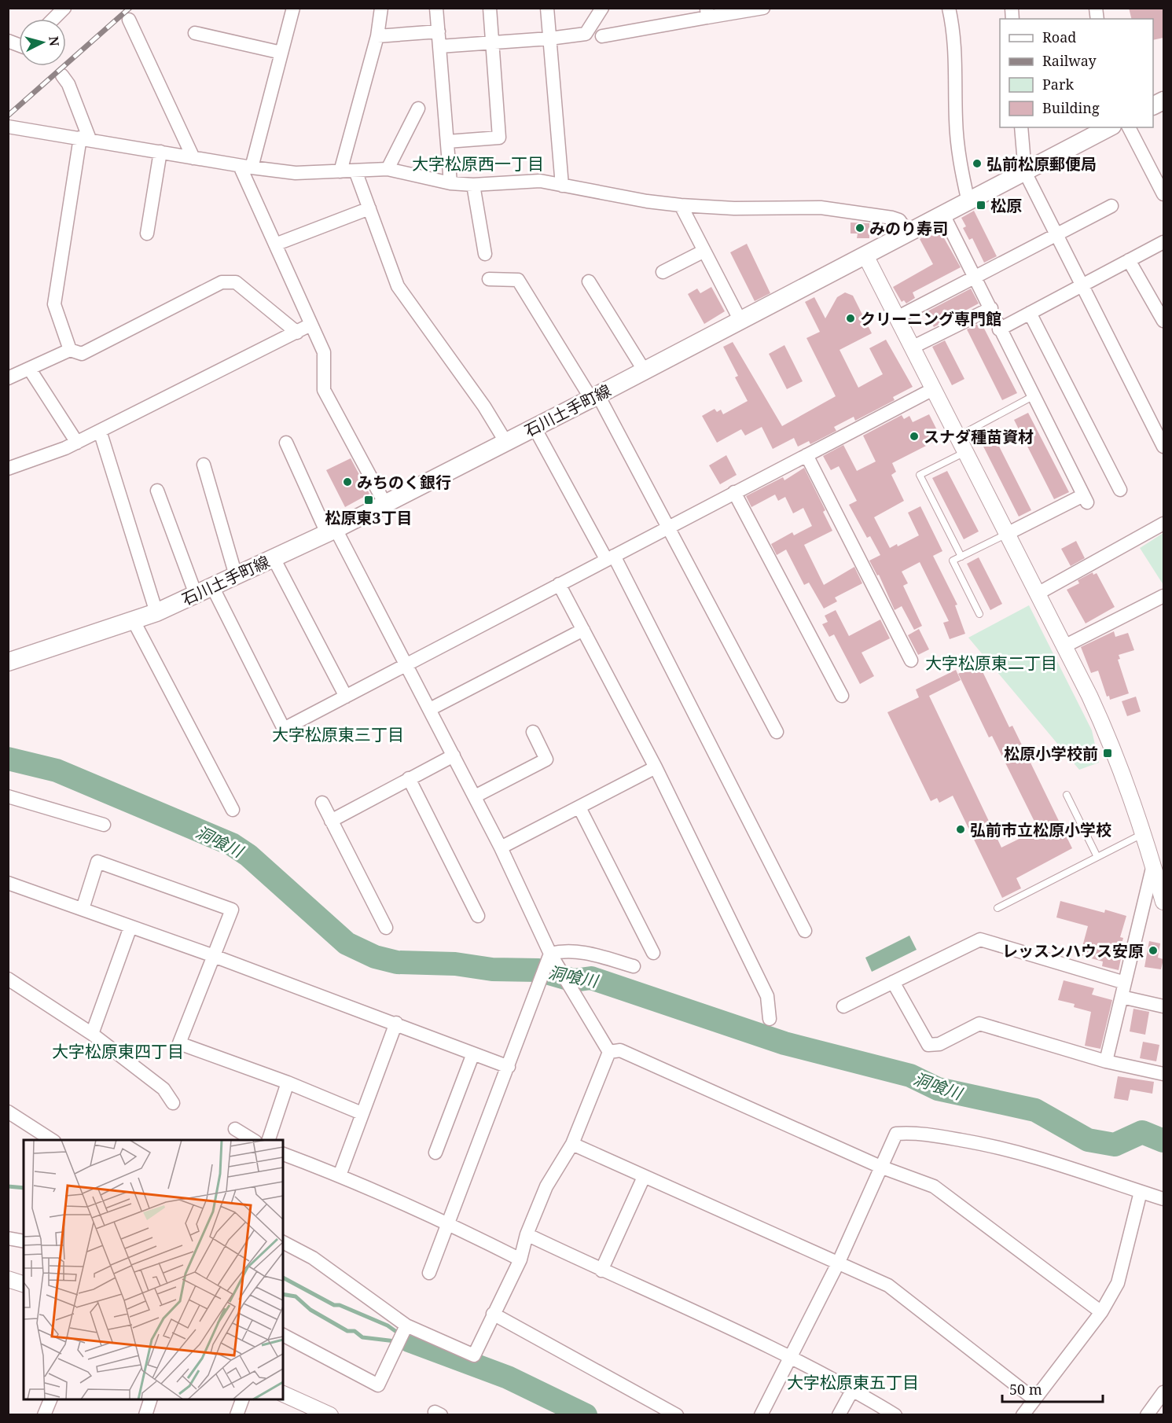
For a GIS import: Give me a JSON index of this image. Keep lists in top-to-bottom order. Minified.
{"streets":{"main road":["石川土手町線"]},"districts":["大字松原西一丁目","大字松原東二丁目","大字松原東三丁目","大字松原東四丁目","大字松原東五丁目"],"water":["洞喰川"],"places":{"other":["弘前松原郵便局","みのり寿司","クリーニング専門館","スナダ種苗資材","みちのく銀行","弘前市立松原小学校","レッスンハウス安原"],"transit":["松原","松原東3丁目","松原小学校前"]},"legend":["Road","Railway","Park","Building"],"scale_bar":"50 m","north":"right"}
